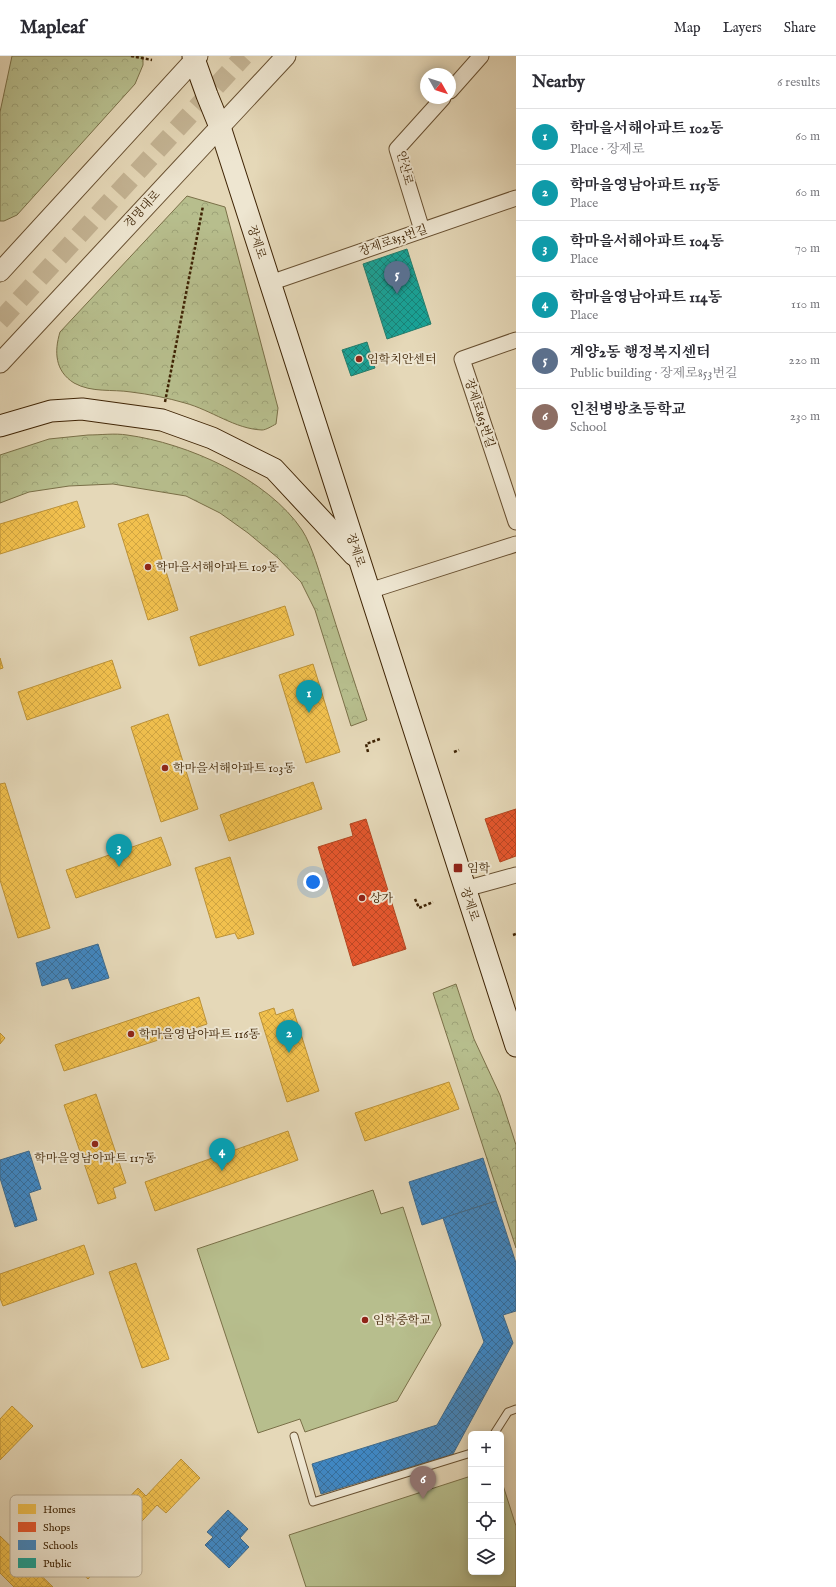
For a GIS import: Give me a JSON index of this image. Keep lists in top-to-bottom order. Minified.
{"streets":{"main road":["장제로"],"street":["안산로","경명대로","장제로853번길","장제로863번길"]},"crossings":[["안산로","장제로853번길"],["경명대로","장제로"],["장제로853번길","장제로"]],"places":{"other":["임학치안센터","학마을서해아파트 109동","학마을서해아파트 103동","상가","학마을영남아파트 116동","학마을영남아파트 117동","임학중학교"],"transit":["임학"]},"legend":["Homes","Shops","Schools","Public"],"north":"bottom right","page":{"header":"Mapleaf","nav":["Map","Layers","Share"],"heading":["Nearby","6 results"],"list":[{"mark":"1","name":"학마을서해아파트 102동","note":"Place · 장제로","value":"60 m"},{"mark":"2","name":"학마을영남아파트 115동","note":"Place","value":"60 m"},{"mark":"3","name":"학마을서해아파트 104동","note":"Place","value":"70 m"},{"mark":"4","name":"학마을영남아파트 114동","note":"Place","value":"110 m"},{"mark":"5","name":"계양2동 행정복지센터","note":"Public building · 장제로853번길","value":"220 m"},{"mark":"6","name":"인천병방초등학교","note":"School","value":"230 m"}],"pins":["5","1","3","2","4","6"],"map_buttons":["+","−"]}}
